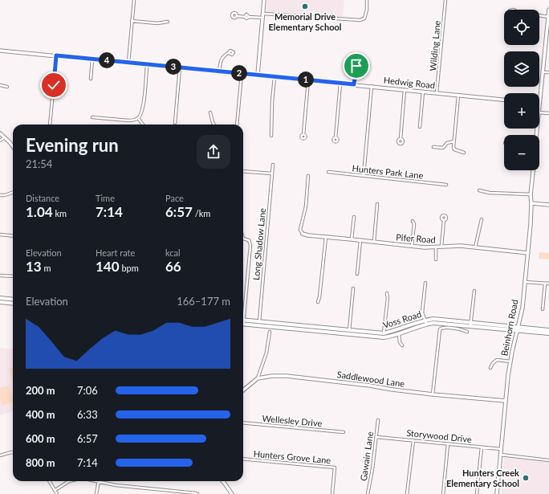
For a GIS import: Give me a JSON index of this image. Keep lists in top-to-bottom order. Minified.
{"streets":{"main road":["Voss Road"],"street":["Wilding Lane","Hedwig Road","Hunters Park Lane","Pifer Road","Long Shadow Lane","Beinhorn Road","Saddlewood Lane","Wellesley Drive","Storywood Drive","Gawain Lane","Hunters Grove Lane"]},"crossings":[["Wilding Lane","Hedwig Road"],["Pifer Road","Beinhorn Road"],["Long Shadow Lane","Voss Road"],["Voss Road","Beinhorn Road"],["Beinhorn Road","Saddlewood Lane"],["Beinhorn Road","Storywood Drive"],["Storywood Drive","Gawain Lane"]],"places":["Memorial Drive Elementary School","Hunters Creek Elementary School"],"page":{"map_buttons":["+","−"],"pins":["4","3","2","1"],"heading":["Evening run","21:54"],"stats":[["Distance","1.04 km"],["Time","7:14"],["Pace","6:57 /km"],["Elevation","13 m"],["Heart rate","140 bpm"],["kcal","66"]],"chart":["Elevation","166–177 m"],"list":[{"name":"200 m","note":"7:06"},{"name":"400 m","note":"6:33"},{"name":"600 m","note":"6:57"},{"name":"800 m","note":"7:14"}]}}
